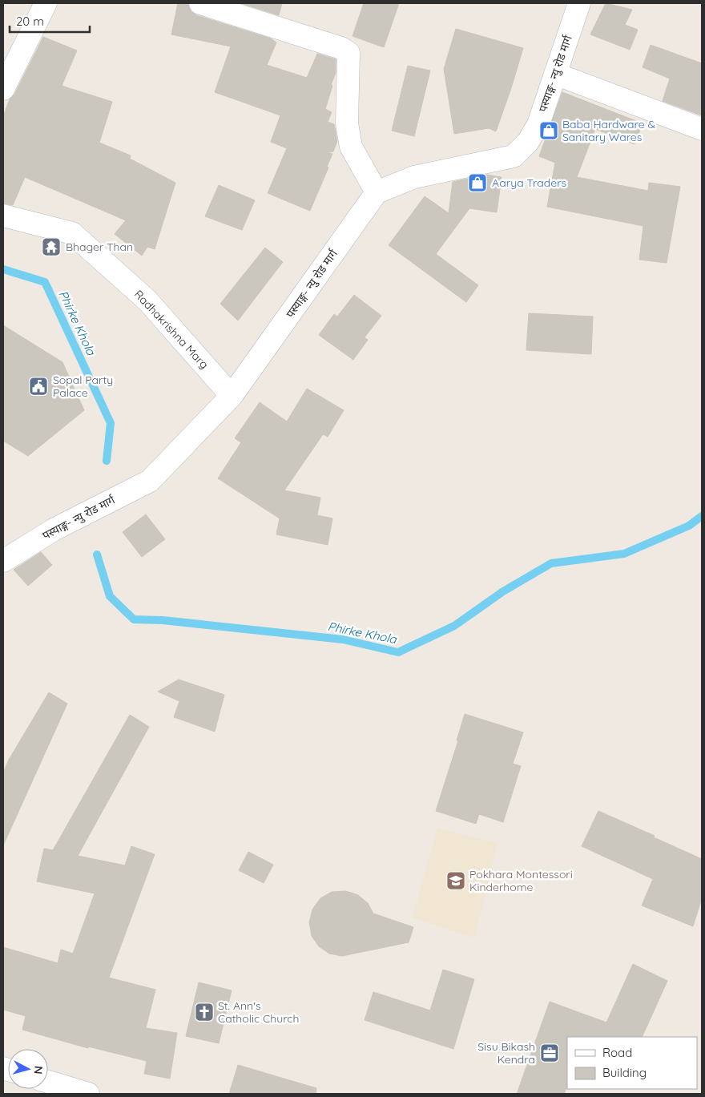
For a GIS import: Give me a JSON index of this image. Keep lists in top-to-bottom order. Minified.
{"streets":{"street":["पस्याङ्ग- न्यु रोड मार्ग","Radhakrishna Marg"]},"crossings":[["पस्याङ्ग- न्यु रोड मार्ग","Radhakrishna Marg"]],"water":["Phirke Khola"],"places":{"shop":["Baba Hardware & Sanitary Wares","Aarya Traders"],"temple":["Bhager Than"],"public building":["Sopal Party Palace"],"school or university":["Pokhara Montessori Kinderhome"],"church":["St. Ann's Catholic Church"],"office":["Sisu Bikash Kendra"]},"legend":["Road","Building"],"scale_bar":"20 m","north":"right"}
